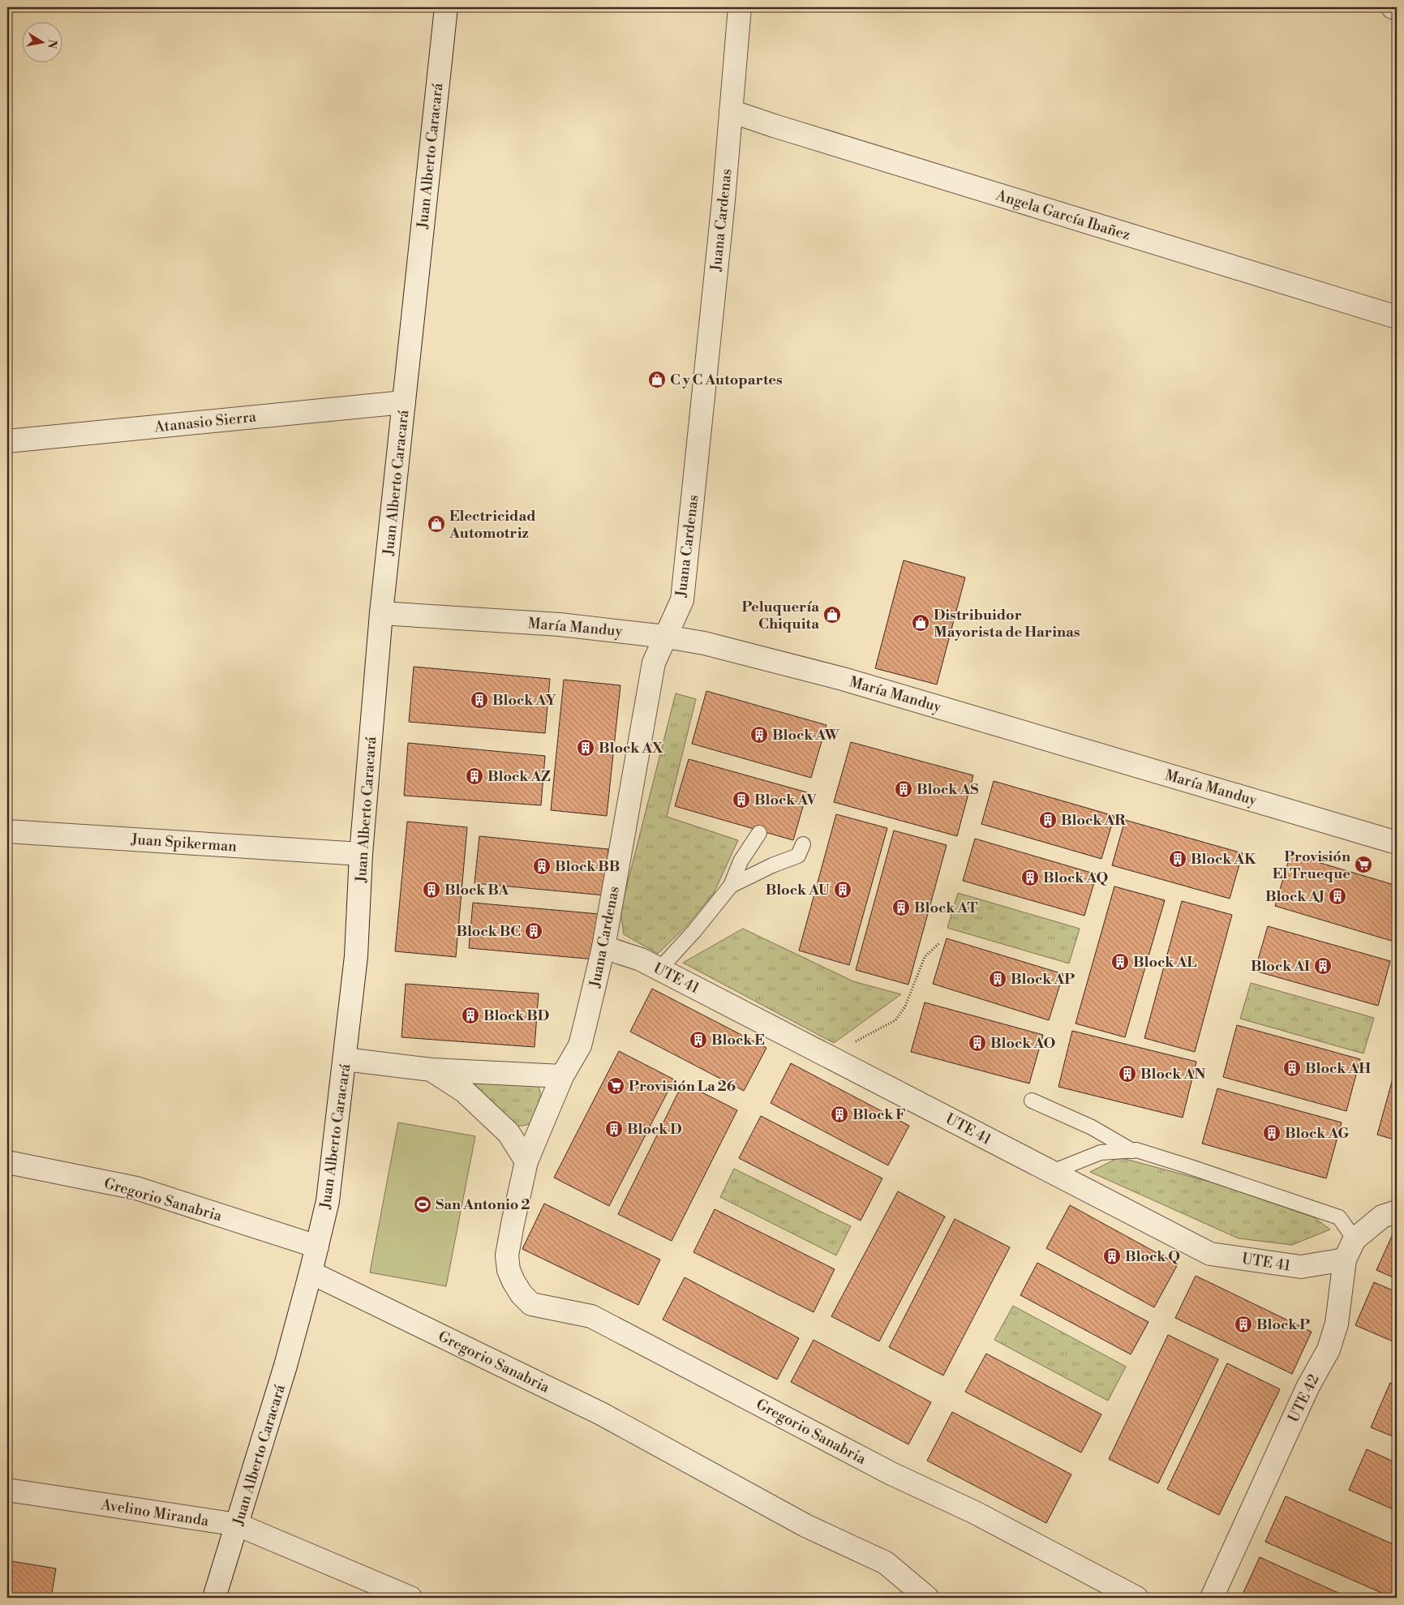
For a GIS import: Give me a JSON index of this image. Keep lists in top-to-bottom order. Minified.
{"streets":{"street":["Juan Alberto Caracará","Angela García Ibañez","Juana Cardenas","Atanasio Sierra","María Manduy","Juan Spikerman","UTE 41","Gregorio Sanabria","UTE 42","Avelino Miranda"]},"crossings":[["Juan Alberto Caracará","Atanasio Sierra"],["Juan Alberto Caracará","María Manduy"],["Juan Alberto Caracará","Juan Spikerman"],["Juan Alberto Caracará","Gregorio Sanabria"],["Juan Alberto Caracará","Avelino Miranda"],["Angela García Ibañez","Juana Cardenas"],["Juana Cardenas","María Manduy"],["Juana Cardenas","UTE 41"],["Juana Cardenas","Gregorio Sanabria"],["UTE 41","UTE 42"]],"places":{"shop":["C y C Autopartes","Electricidad Automotriz","Peluquería Chiquita","Distribuidor Mayorista de Harinas"],"building":["Block AY","Block AW","Block AX","Block AZ","Block AS","Block AV","Block AR","Block AK","Block BB","Block AQ","Block BA","Block AU","Block AJ","Block AT","Block BC","Block AL","Block AI","Block AP","Block BD","Block E","Block AO","Block AH","Block AN","Block F","Block D","Block AG","Block Q","Block P"],"supermarket":["Provisión El Trueque","Provisión La 26"],"sports":["San Antonio 2"]},"north":"right"}
